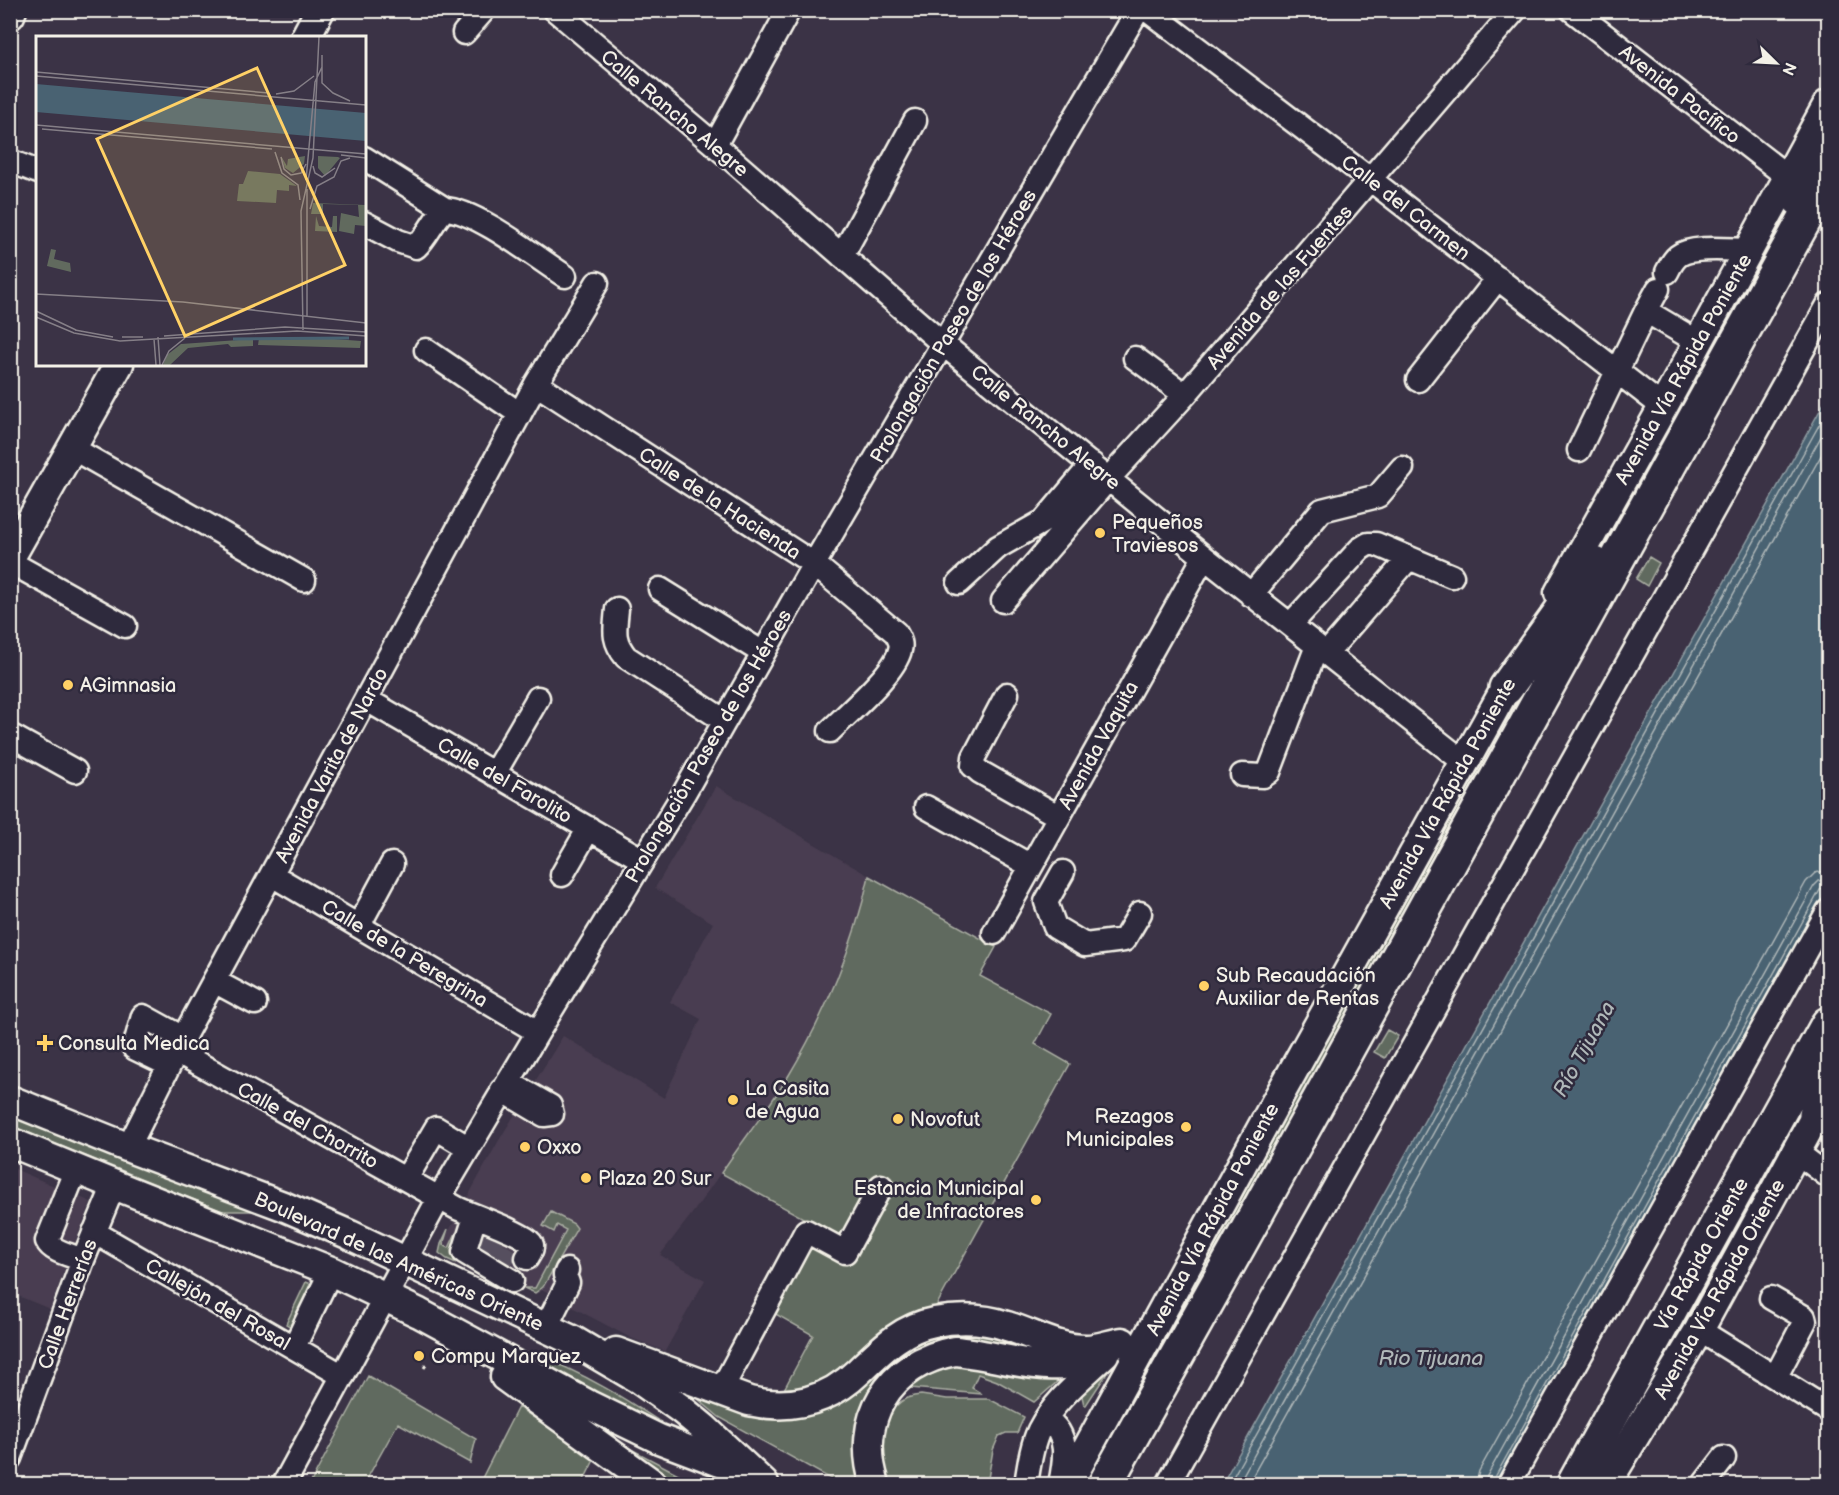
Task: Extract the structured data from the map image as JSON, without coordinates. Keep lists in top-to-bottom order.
{
  "streets": {
    "highway": ["Avenida Vía Rápida Poniente", "Vía Rápida Oriente"],
    "main road": ["Boulevard de las Américas Oriente", "Avenida Vía Rápida Oriente"],
    "street": [
      "Avenida Pacífico",
      "Calle Rancho Alegre",
      "Calle del Carmen",
      "Avenida de las Fuentes",
      "Prolongación Paseo de los Héroes",
      "Calle de la Hacienda",
      "Avenida Vaquita",
      "Avenida Varita de Nardo",
      "Calle del Farolito",
      "Calle de la Peregrina",
      "Calle del Chorrito",
      "Calle Herrerías",
      "Callejón del Rosal"
    ]
  },
  "crossings": [
    ["Avenida Pacífico", "Avenida Vía Rápida Poniente"],
    ["Calle Rancho Alegre", "Avenida de las Fuentes"],
    ["Calle Rancho Alegre", "Prolongación Paseo de los Héroes"],
    ["Calle Rancho Alegre", "Avenida Vía Rápida Poniente"],
    ["Calle Rancho Alegre", "Avenida Vaquita"],
    ["Calle del Carmen", "Avenida de las Fuentes"],
    ["Calle del Carmen", "Avenida Vía Rápida Poniente"],
    ["Prolongación Paseo de los Héroes", "Calle de la Hacienda"],
    ["Prolongación Paseo de los Héroes", "Calle del Farolito"],
    ["Prolongación Paseo de los Héroes", "Calle de la Peregrina"],
    ["Prolongación Paseo de los Héroes", "Calle del Chorrito"],
    ["Prolongación Paseo de los Héroes", "Boulevard de las Américas Oriente"],
    ["Prolongación Paseo de los Héroes", "Callejón del Rosal"],
    ["Calle de la Hacienda", "Avenida Varita de Nardo"],
    ["Avenida Varita de Nardo", "Calle del Farolito"],
    ["Avenida Varita de Nardo", "Calle de la Peregrina"],
    ["Avenida Varita de Nardo", "Calle del Chorrito"],
    ["Avenida Varita de Nardo", "Boulevard de las Américas Oriente"],
    ["Calle del Chorrito", "Boulevard de las Américas Oriente"],
    ["Boulevard de las Américas Oriente", "Calle Herrerías"],
    ["Calle Herrerías", "Callejón del Rosal"]
  ],
  "water": ["Río Tijuana", "Rio Tijuana"],
  "places": {
    "other": [
      "Pequeños Traviesos",
      "AGimnasia",
      "Sub Recaudación Auxiliar de Rentas",
      "La Casita de Agua",
      "Novofut",
      "Rezagos Municipales",
      "Oxxo",
      "Plaza 20 Sur",
      "Estancia Municipal de Infractores",
      "Compu Marquez"
    ],
    "health": ["Consulta Medica"]
  },
  "north": "bottom right"
}
